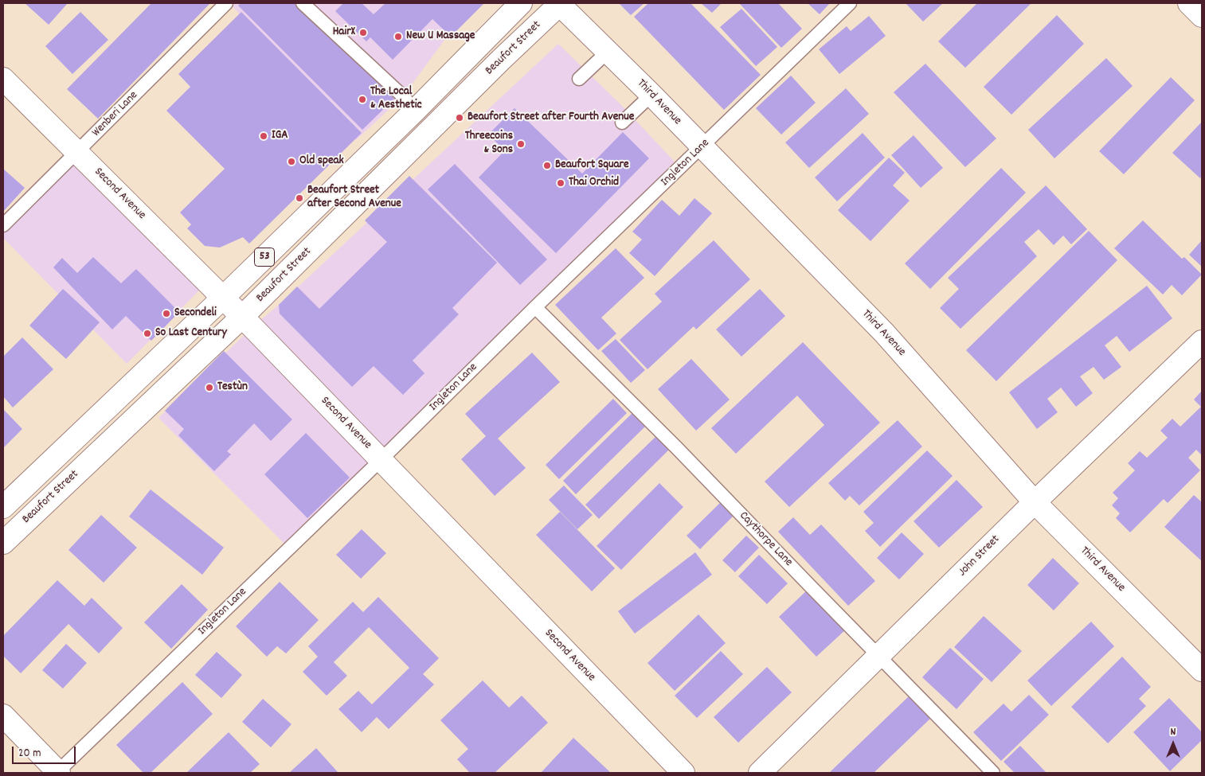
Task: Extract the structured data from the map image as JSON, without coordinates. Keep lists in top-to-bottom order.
{
  "streets": {
    "street": [
      "Beaufort Street",
      "Third Avenue",
      "Second Avenue",
      "53",
      "John Street"
    ],
    "lane": ["Wenberi Lane", "Ingleton Lane", "Caythorpe Lane"]
  },
  "crossings": [
    ["Beaufort Street", "Third Avenue"],
    ["Beaufort Street", "Second Avenue"],
    ["Third Avenue", "Ingleton Lane"],
    ["Third Avenue", "John Street"],
    ["Wenberi Lane", "Second Avenue"],
    ["Ingleton Lane", "Second Avenue"],
    ["Ingleton Lane", "Caythorpe Lane"],
    ["Second Avenue", "53"],
    ["Caythorpe Lane", "John Street"]
  ],
  "places": [
    "HairX",
    "New U Massage",
    "The Local & Aesthetic",
    "Beaufort Street after Fourth Avenue",
    "IGA",
    "Threecoins & Sons",
    "Old speak",
    "Beaufort Square",
    "Thai Orchid",
    "Beaufort Street after Second Avenue",
    "Secondeli",
    "So Last Century",
    "Testùn"
  ],
  "scale_bar": "20 m",
  "north": "top"
}
